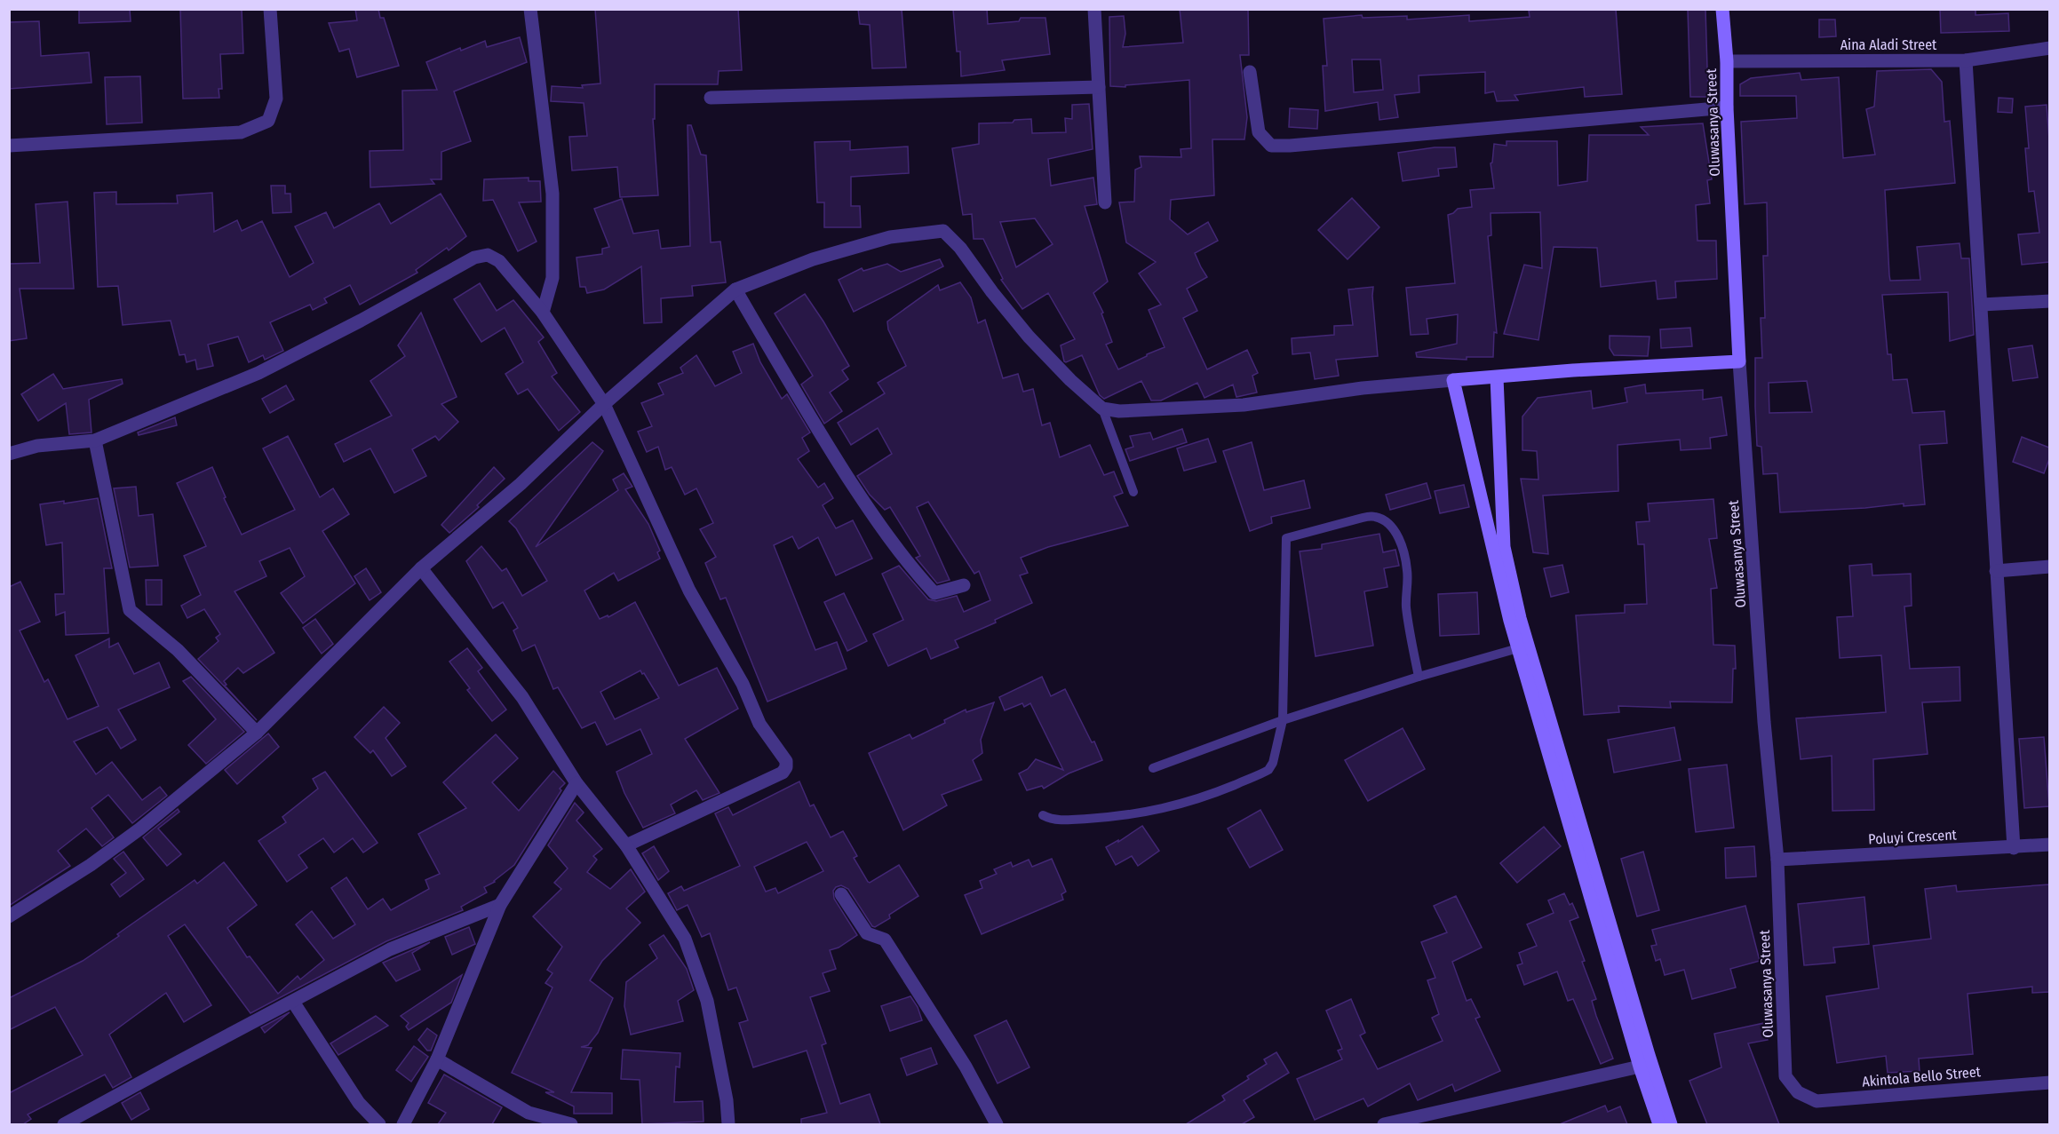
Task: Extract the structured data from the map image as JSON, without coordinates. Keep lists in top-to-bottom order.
{
  "streets": {
    "street": [
      "Aina Aladi Street",
      "Oluwasanya Street",
      "Poluyi Crescent",
      "Akintola Bello Street"
    ]
  },
  "crossings": [
    ["Aina Aladi Street", "Oluwasanya Street"],
    ["Oluwasanya Street", "Poluyi Crescent"],
    ["Oluwasanya Street", "Akintola Bello Street"]
  ]
}
